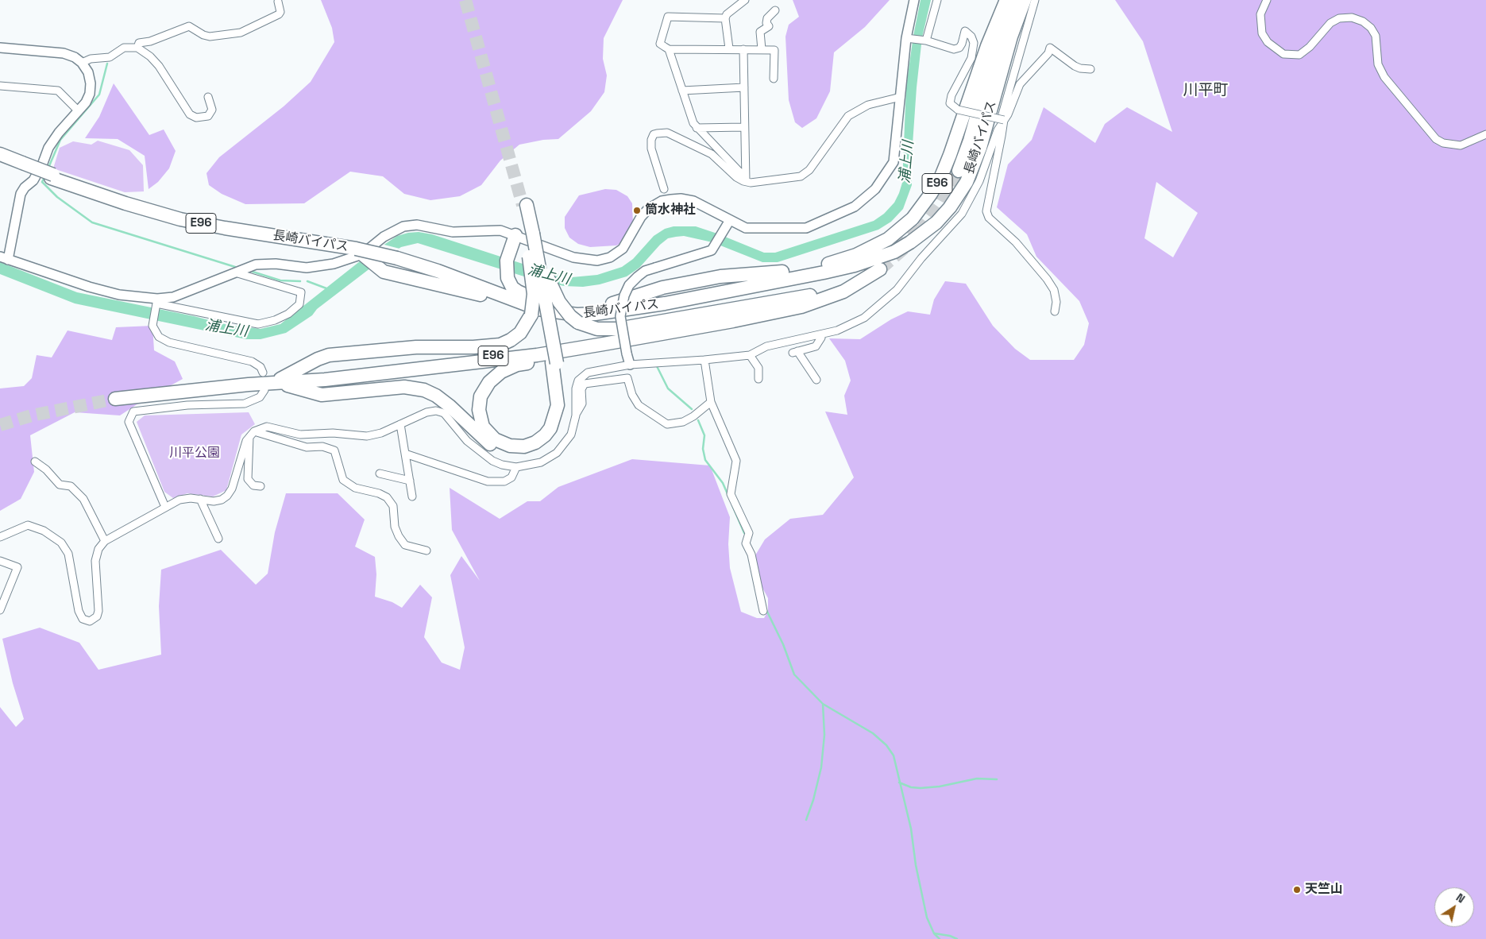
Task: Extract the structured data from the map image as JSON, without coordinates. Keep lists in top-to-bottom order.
{
  "streets": {
    "highway": ["長崎バイパス", "E96"]
  },
  "districts": ["川平町"],
  "water": ["浦上川"],
  "parks": ["川平公園"],
  "places": ["筒水神社", "天竺山"],
  "north": "top right"
}
